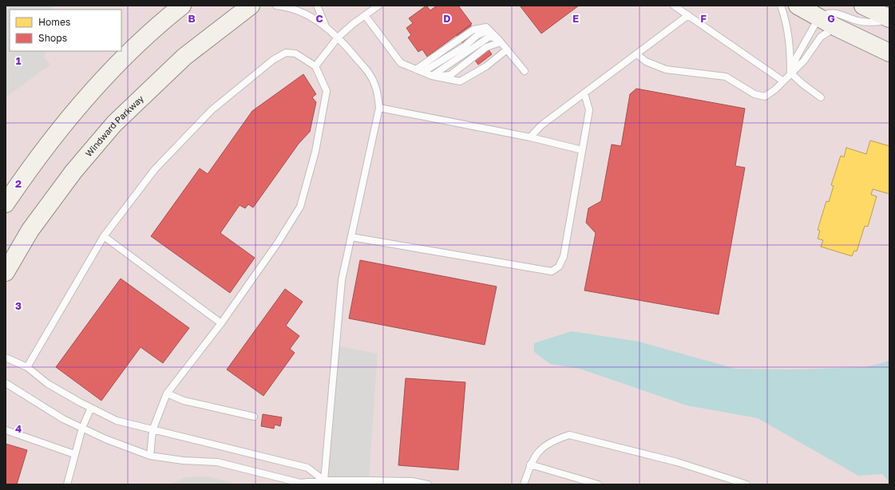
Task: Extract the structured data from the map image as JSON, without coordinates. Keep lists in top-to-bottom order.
{
  "streets": {
    "main road": ["Windward Parkway"]
  },
  "legend": ["Homes", "Shops"],
  "grid": {
    "columns": [
      "B",
      "C",
      "D",
      "E",
      "F",
      "G"
    ],
    "rows": [
      "1",
      "2",
      "3",
      "4"
    ]
  }
}
